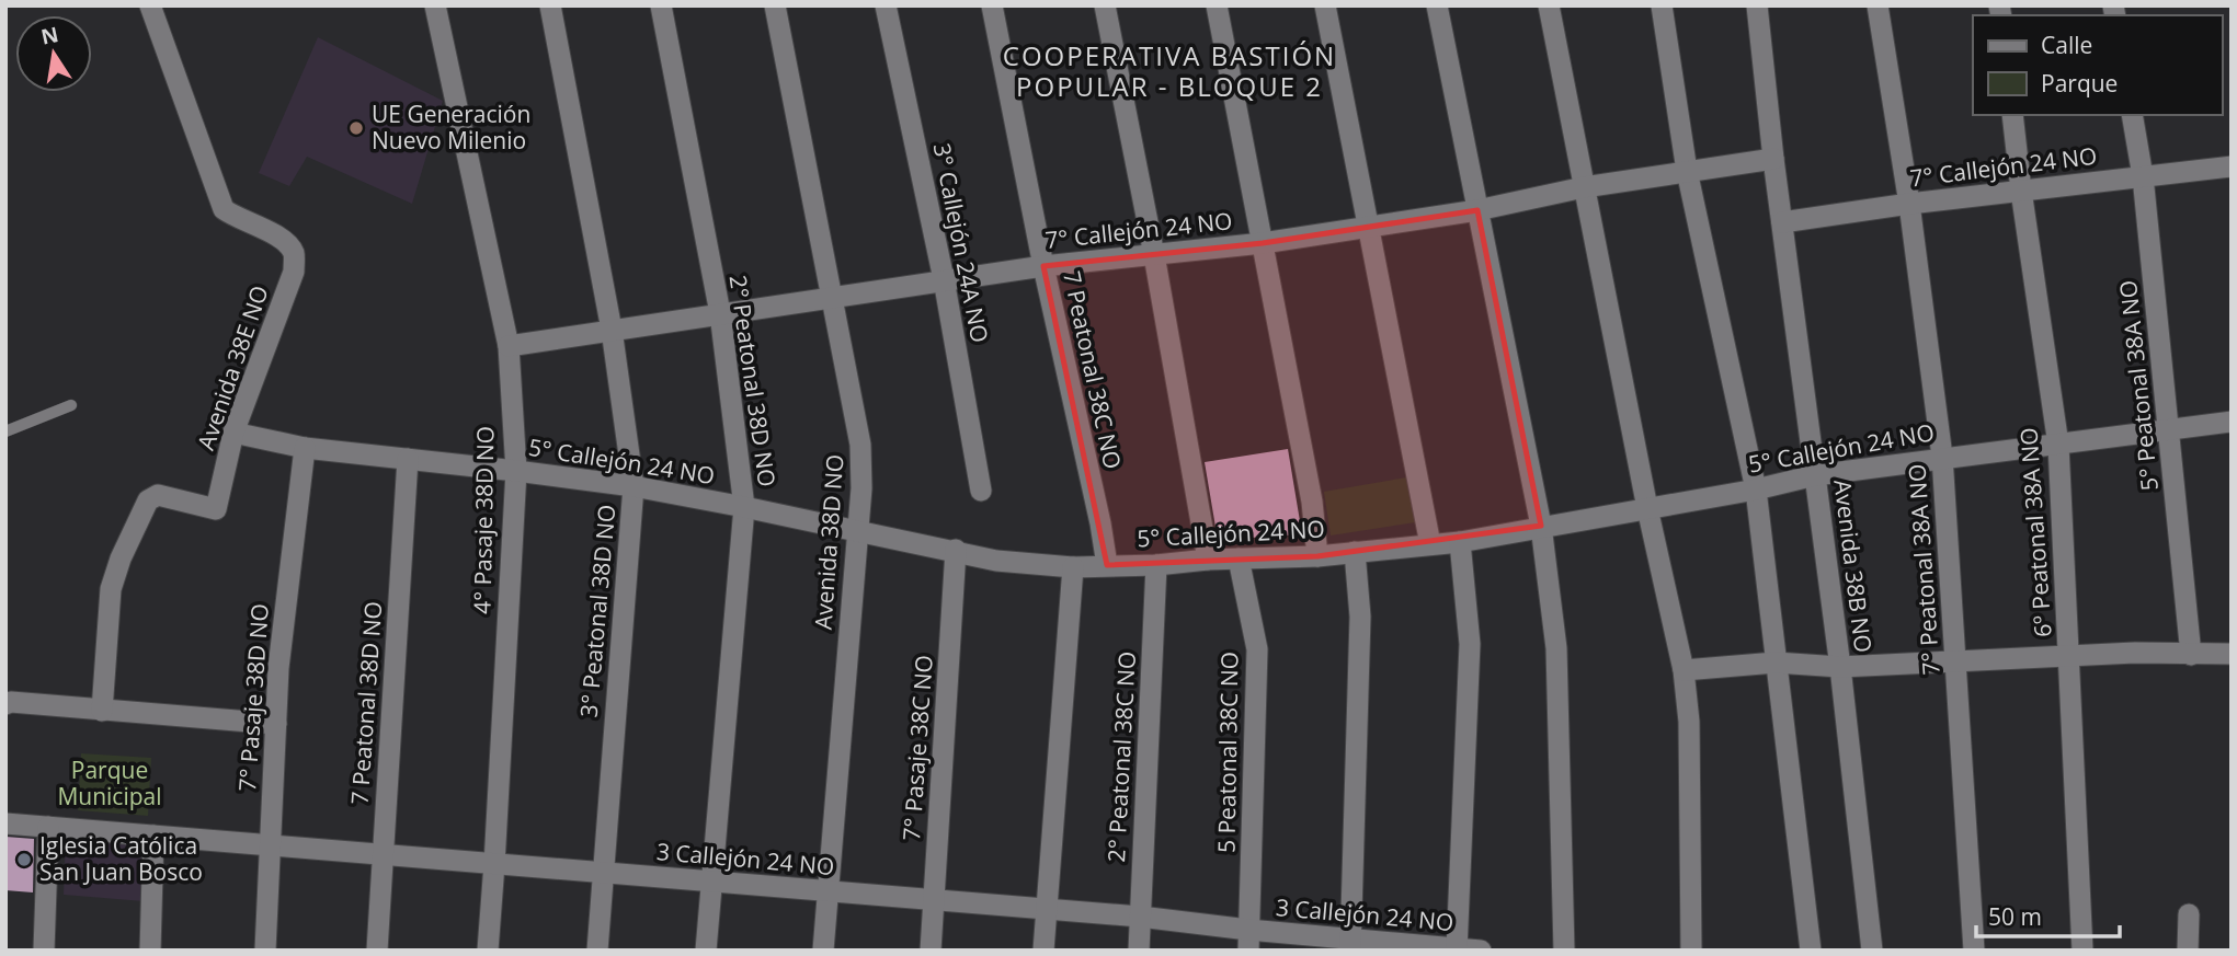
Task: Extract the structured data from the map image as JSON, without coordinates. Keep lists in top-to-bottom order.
{
  "streets": {
    "street": [
      "7° Callejón 24 NO",
      "3° Callejón 24A NO",
      "Avenida 38E NO",
      "7 Peatonal 38C NO",
      "2° Peatonal 38D NO",
      "5° Peatonal 38A NO",
      "5° Callejón 24 NO",
      "4° Pasaje 38D NO",
      "6º Peatonal 38A NO",
      "Avenida 38D NO",
      "Avenida 38B NO",
      "7° Peatonal 38A NO",
      "3° Peatonal 38D NO",
      "7° Pasaje 38D NO",
      "7 Peatonal 38D NO",
      "7° Pasaje 38C NO",
      "5 Peatonal 38C NO",
      "2° Peatonal 38C NO",
      "3 Callejón 24 NO"
    ]
  },
  "crossings": [
    ["7° Callejón 24 NO", "3° Callejón 24A NO"],
    ["7° Callejón 24 NO", "7 Peatonal 38C NO"],
    ["7° Callejón 24 NO", "2° Peatonal 38D NO"],
    ["7° Callejón 24 NO", "5° Peatonal 38A NO"],
    ["7° Callejón 24 NO", "4° Pasaje 38D NO"],
    ["7° Callejón 24 NO", "6º Peatonal 38A NO"],
    ["7° Callejón 24 NO", "Avenida 38D NO"],
    ["7° Callejón 24 NO", "Avenida 38B NO"],
    ["7° Callejón 24 NO", "7° Peatonal 38A NO"],
    ["7° Callejón 24 NO", "3° Peatonal 38D NO"],
    ["Avenida 38E NO", "5° Callejón 24 NO"],
    ["7 Peatonal 38C NO", "5° Callejón 24 NO"],
    ["2° Peatonal 38D NO", "5° Callejón 24 NO"],
    ["2° Peatonal 38D NO", "3 Callejón 24 NO"],
    ["5° Peatonal 38A NO", "5° Callejón 24 NO"],
    ["5° Callejón 24 NO", "4° Pasaje 38D NO"],
    ["5° Callejón 24 NO", "6º Peatonal 38A NO"],
    ["5° Callejón 24 NO", "Avenida 38D NO"],
    ["5° Callejón 24 NO", "Avenida 38B NO"],
    ["5° Callejón 24 NO", "7° Peatonal 38A NO"],
    ["5° Callejón 24 NO", "3° Peatonal 38D NO"],
    ["5° Callejón 24 NO", "7° Pasaje 38D NO"],
    ["5° Callejón 24 NO", "7 Peatonal 38D NO"],
    ["5° Callejón 24 NO", "7° Pasaje 38C NO"],
    ["5° Callejón 24 NO", "5 Peatonal 38C NO"],
    ["5° Callejón 24 NO", "2° Peatonal 38C NO"],
    ["4° Pasaje 38D NO", "3 Callejón 24 NO"],
    ["Avenida 38D NO", "3 Callejón 24 NO"],
    ["3° Peatonal 38D NO", "3 Callejón 24 NO"],
    ["7° Pasaje 38D NO", "3 Callejón 24 NO"],
    ["7 Peatonal 38D NO", "3 Callejón 24 NO"],
    ["7° Pasaje 38C NO", "3 Callejón 24 NO"],
    ["5 Peatonal 38C NO", "3 Callejón 24 NO"],
    ["2° Peatonal 38C NO", "3 Callejón 24 NO"]
  ],
  "districts": ["COOPERATIVA BASTIÓN POPULAR - BLOQUE 2"],
  "parks": ["Parque Municipal"],
  "places": ["UE Generación Nuevo Milenio", "Iglesia Católica San Juan Bosco"],
  "legend": ["Calle", "Parque"],
  "scale_bar": "50 m",
  "north": "top"
}
